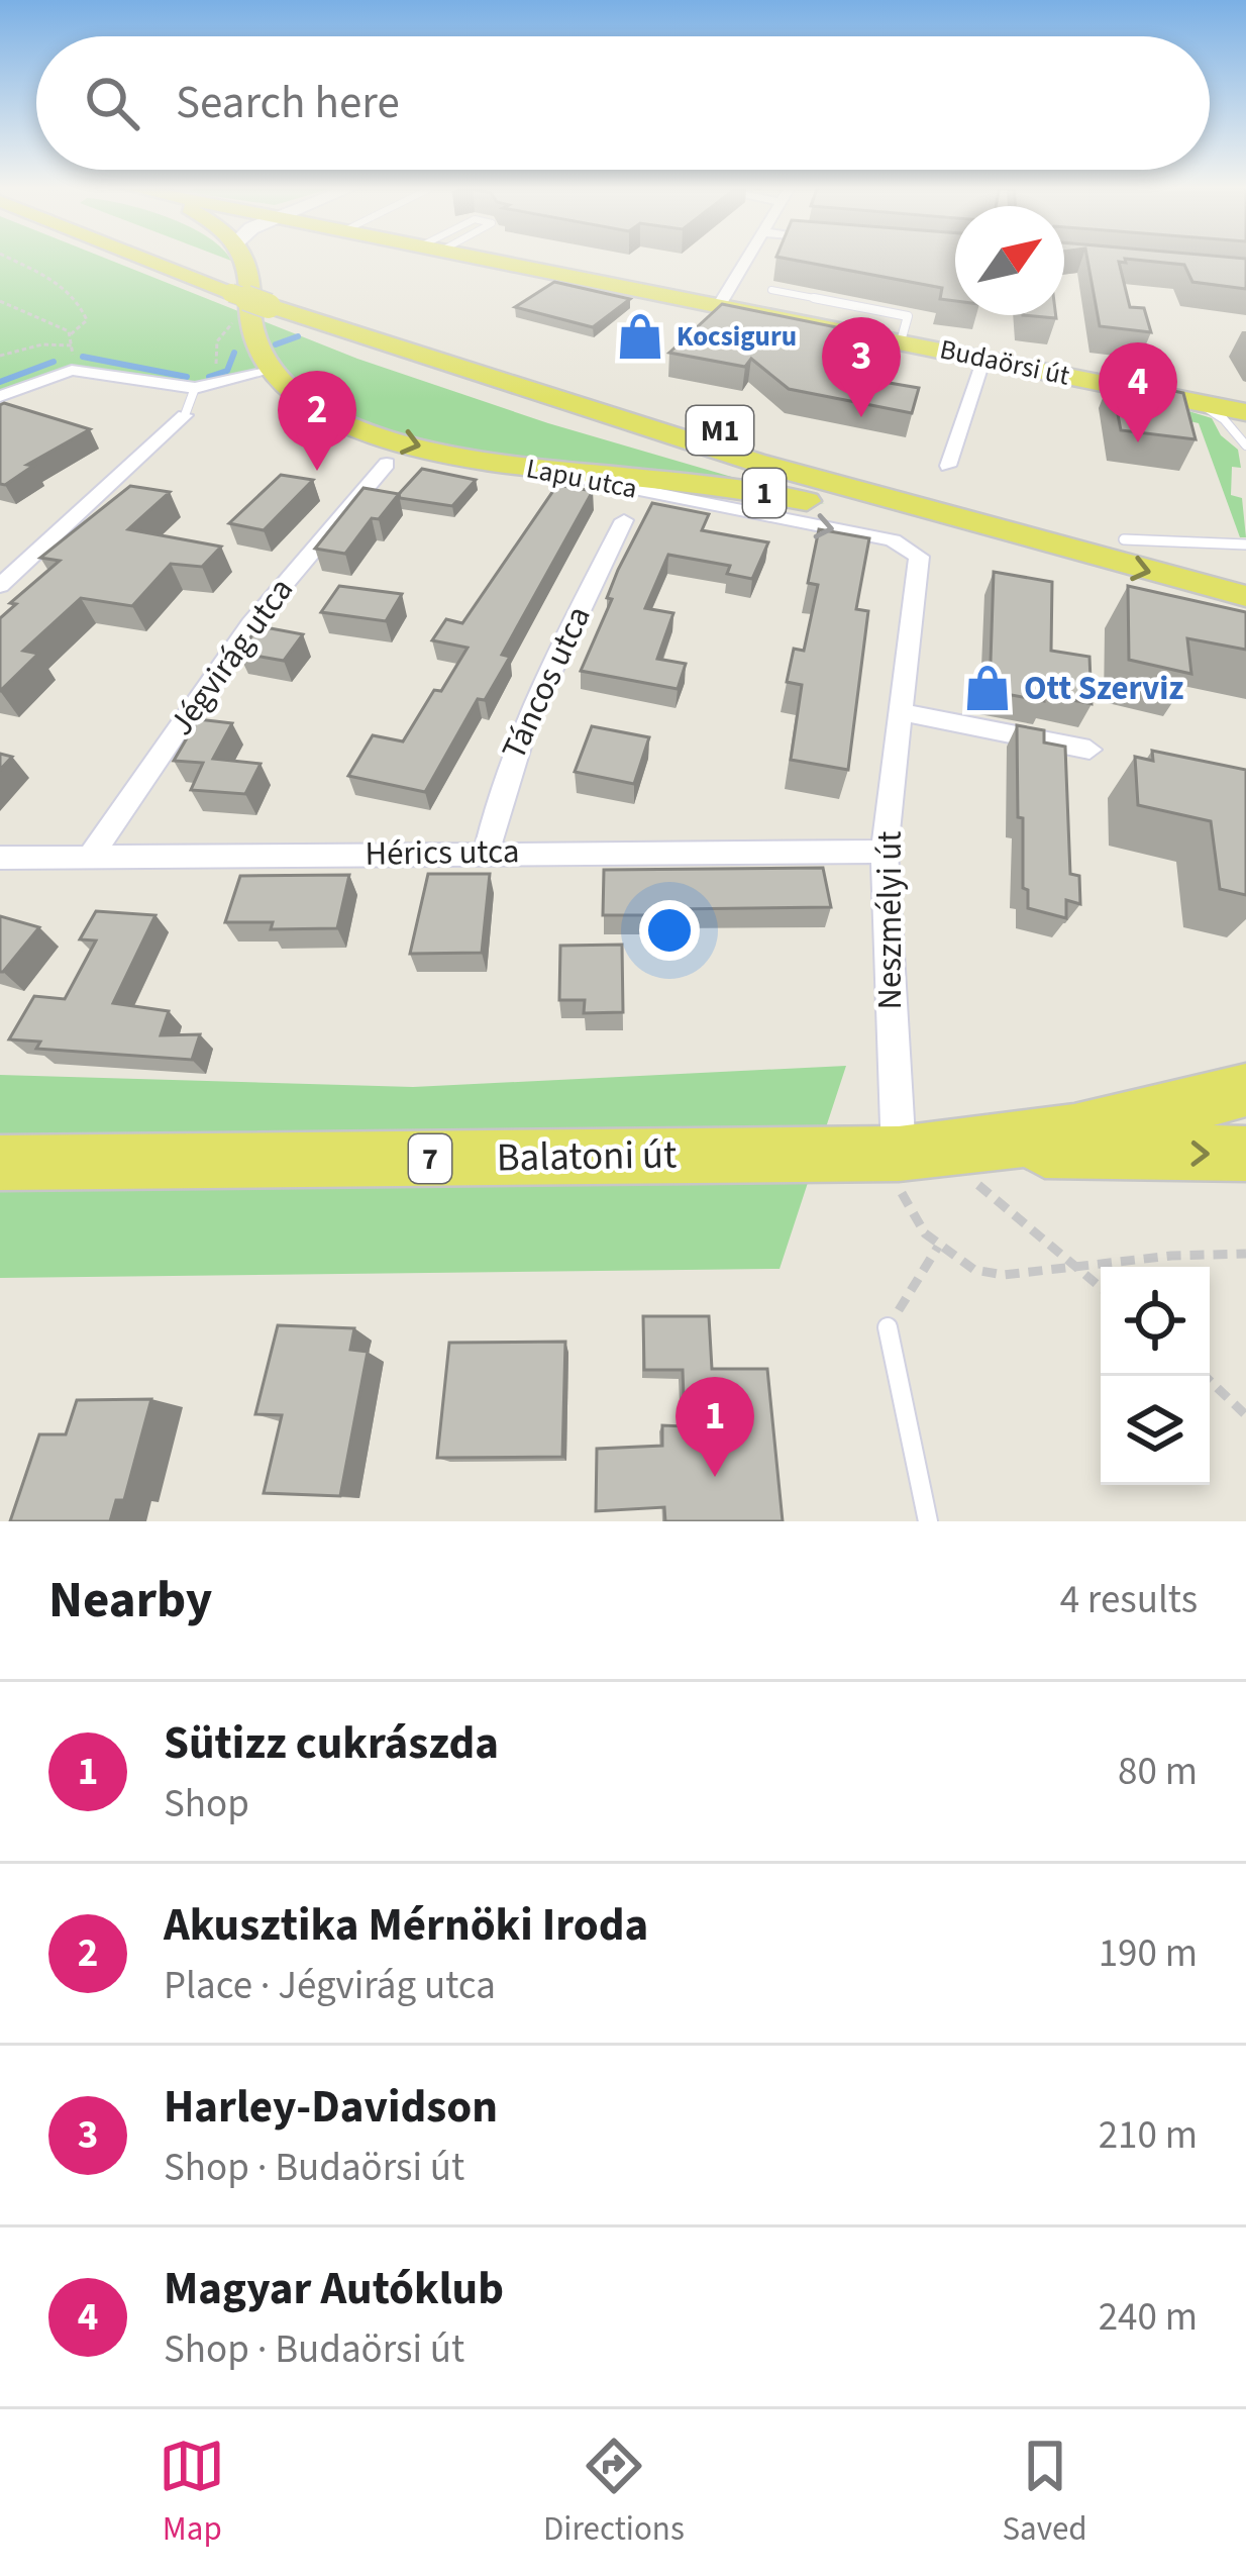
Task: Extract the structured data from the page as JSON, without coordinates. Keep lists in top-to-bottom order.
{
  "streets": {
    "main road": [
      "Budaörsi út",
      "M1",
      "Lapu utca",
      "1",
      "Balatoni út",
      "7"
    ],
    "street": [
      "Jégvirág utca",
      "Táncos utca",
      "Hérics utca",
      "Neszmélyi út"
    ]
  },
  "crossings": [
    ["M1", "1"],
    ["Lapu utca", "1"],
    ["Lapu utca", "Neszmélyi út"],
    ["Jégvirág utca", "Hérics utca"],
    ["Táncos utca", "Hérics utca"],
    ["Hérics utca", "Neszmélyi út"],
    ["Neszmélyi út", "Balatoni út"],
    ["Balatoni út", "7"]
  ],
  "places": {
    "shop": ["Kocsiguru", "Ott Szerviz"]
  },
  "north": "top right",
  "page": {
    "search": "Search here",
    "pins": [
      "3",
      "4",
      "2",
      "1"
    ],
    "heading": ["Nearby", "4 results"],
    "list": [
      {
        "mark": "1",
        "name": "Sütizz cukrászda",
        "note": "Shop",
        "value": "80 m"
      },
      {
        "mark": "2",
        "name": "Akusztika Mérnöki Iroda",
        "note": "Place · Jégvirág utca",
        "value": "190 m"
      },
      {
        "mark": "3",
        "name": "Harley-Davidson",
        "note": "Shop · Budaörsi út",
        "value": "210 m"
      },
      {
        "mark": "4",
        "name": "Magyar Autóklub",
        "note": "Shop · Budaörsi út",
        "value": "240 m"
      }
    ],
    "nav": ["Map", "Directions", "Saved"]
  }
}
